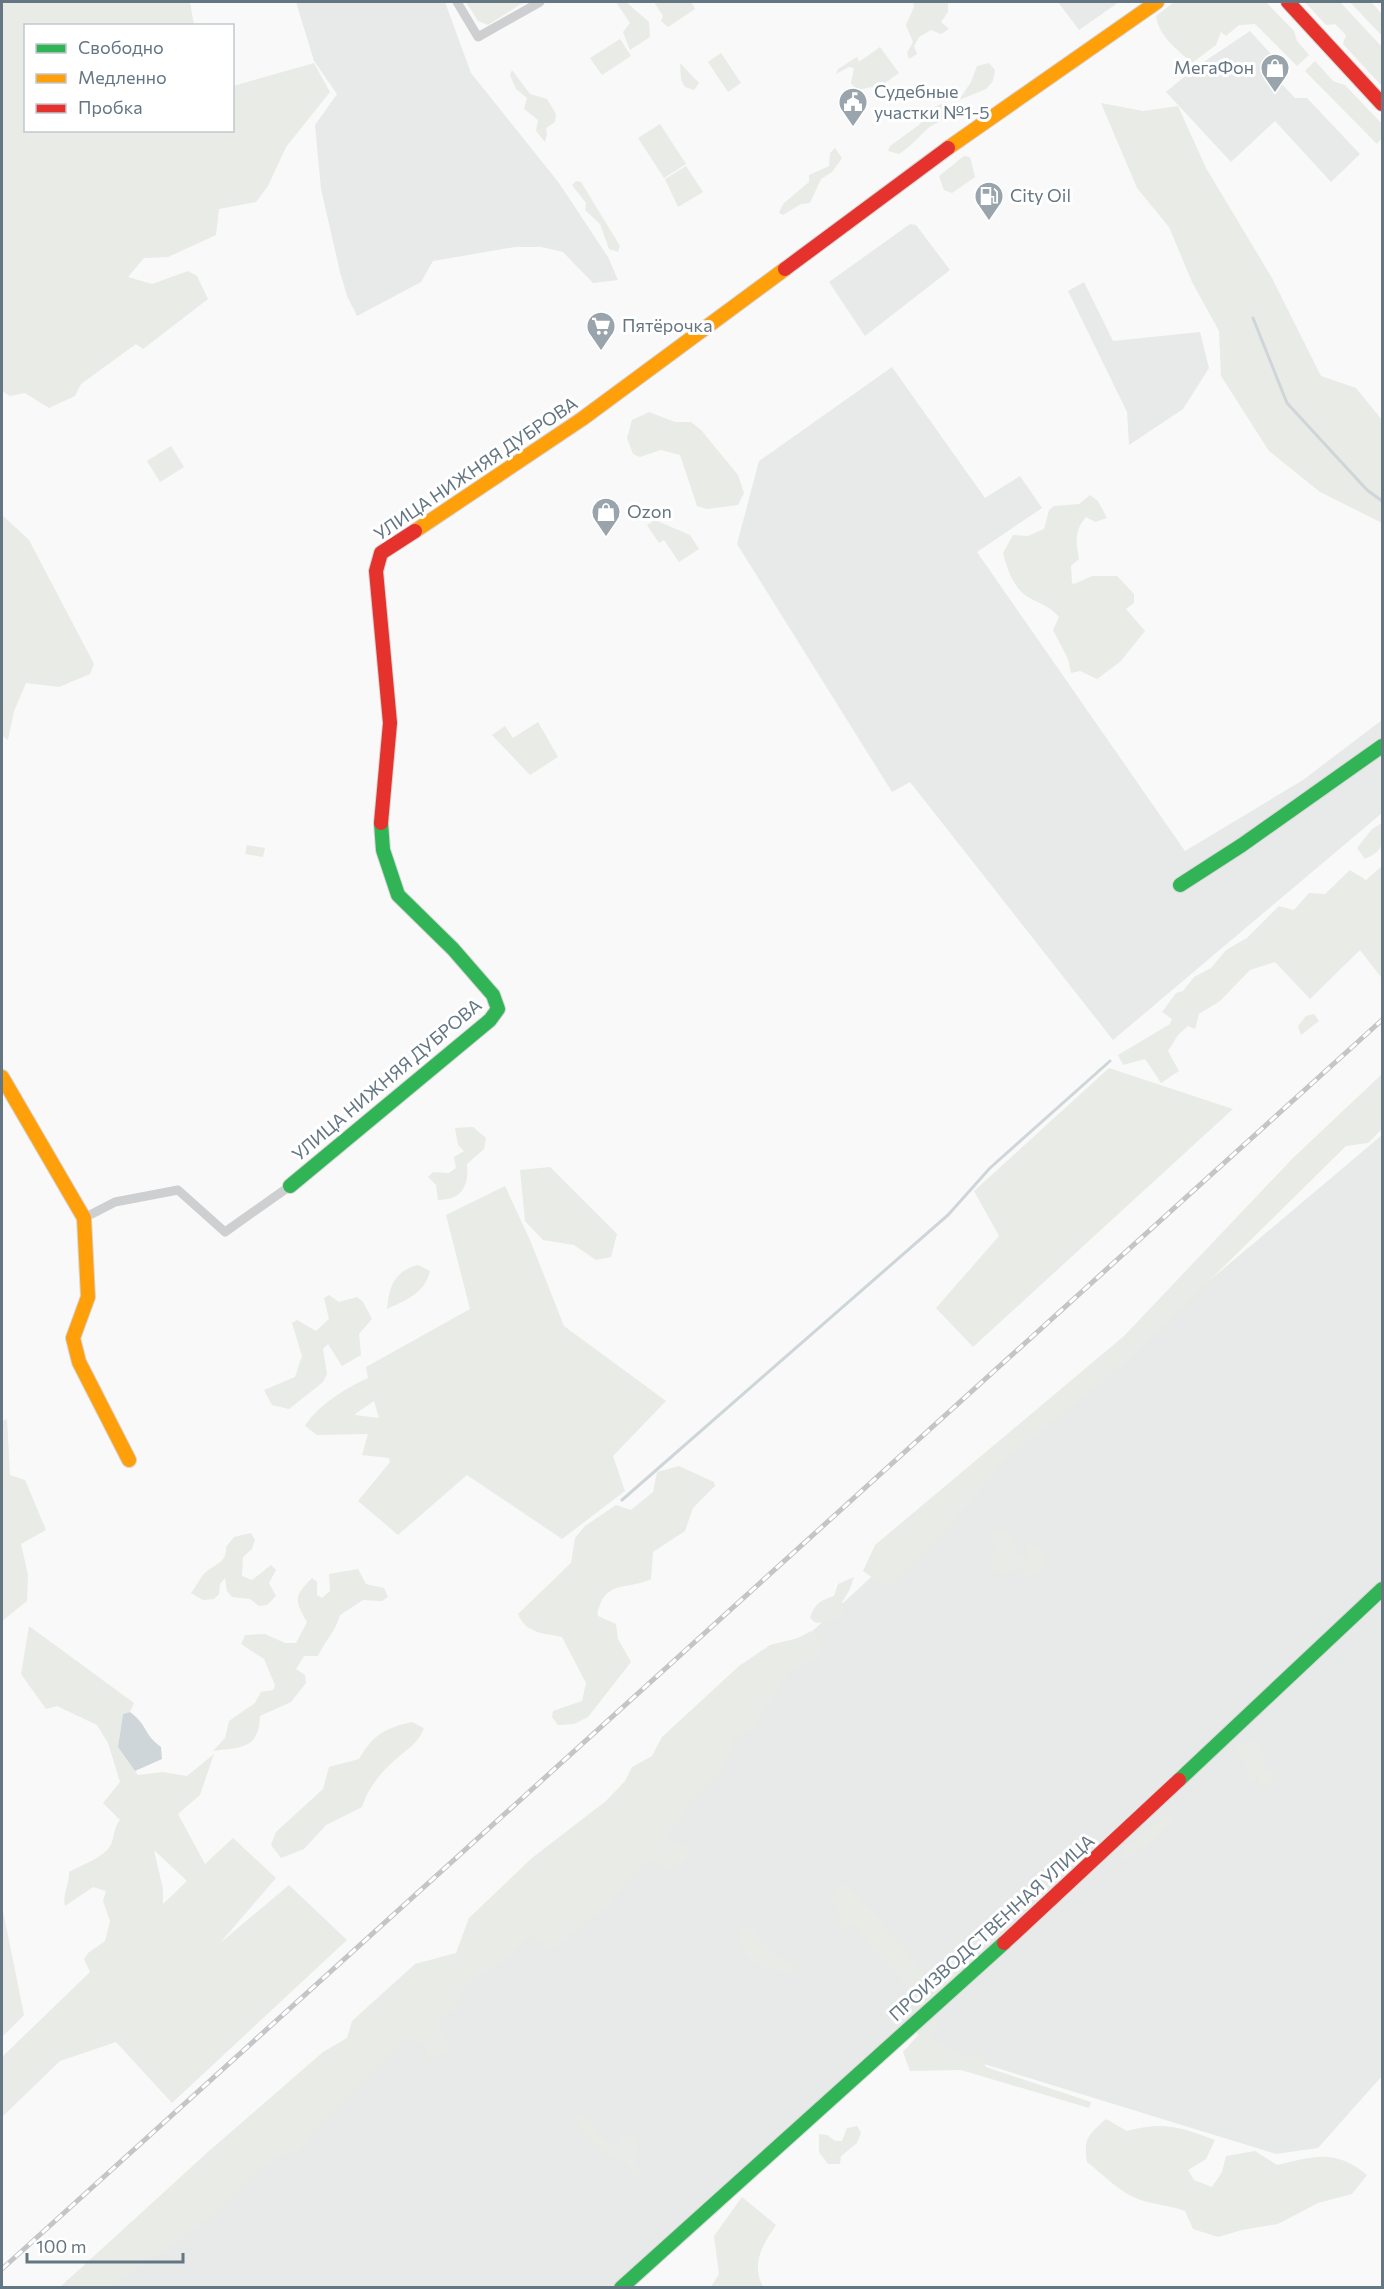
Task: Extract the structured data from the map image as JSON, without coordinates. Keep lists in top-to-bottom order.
{
  "streets": {
    "street": ["УЛИЦА НИЖНЯЯ ДУБРОВА", "ПРОИЗВОДСТВЕННАЯ УЛИЦА"]
  },
  "places": {
    "shop": ["МегаФон", "Ozon"],
    "public building": ["Судебные участки №1-5"],
    "fuel station": ["City Oil"],
    "supermarket": ["Пятёрочка"]
  },
  "legend": ["Свободно", "Медленно", "Пробка"],
  "scale_bar": "100 m"
}
